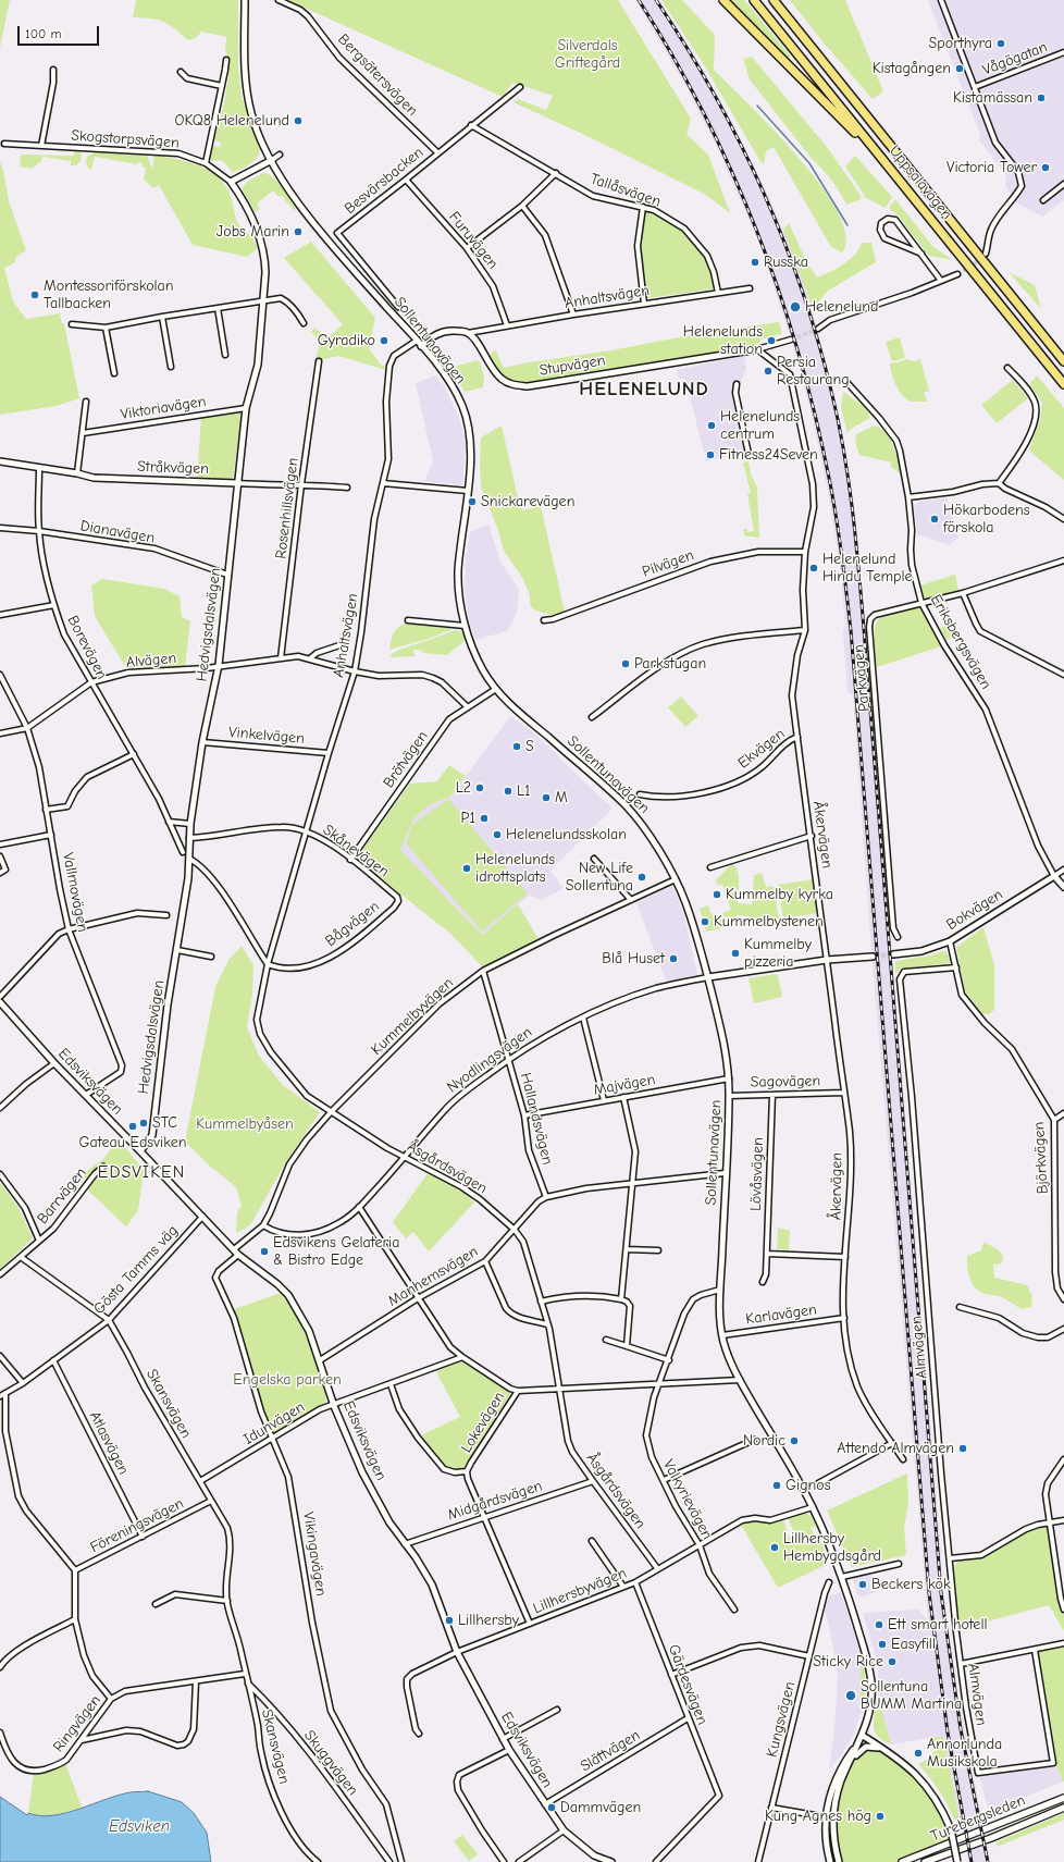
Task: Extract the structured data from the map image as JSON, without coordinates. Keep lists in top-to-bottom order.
{
  "streets": {
    "highway": ["Uppsalavägen"],
    "main road": ["Turebergsleden"],
    "street": [
      "Vågögatan",
      "Bergsätersvägen",
      "Skogstorpsvägen",
      "Besvärsbacken",
      "Tallåsvägen",
      "Furuvägen",
      "Anhaltsvägen",
      "Sollentunavägen",
      "Stupvägen",
      "Viktoriavägen",
      "Stråkvägen",
      "Rosenhillsvägen",
      "Dianavägen",
      "Pilvägen",
      "Hedvigsdalsvägen",
      "Eriksbergsvägen",
      "Borevägen",
      "Alvägen",
      "Parkvägen",
      "Vinkelvägen",
      "Ekvägen",
      "Brötvägen",
      "Åkervägen",
      "Skånevägen",
      "Vallmovägen",
      "Bokvägen",
      "Bågvägen",
      "Kummelbyvägen",
      "Nyodlingsvägen",
      "Edsviksvägen",
      "Sagovägen",
      "Majvägen",
      "Hallandsvägen",
      "Björkvägen",
      "Åsgårdsvägen",
      "Lövåsvägen",
      "Barrvägen",
      "Gösta Tamms väg",
      "Manhemsvägen",
      "Karlavägen",
      "Almvägen",
      "Skansvägen",
      "Lokevägen",
      "Idunvägen",
      "Atlasvägen",
      "Valkyrievägen",
      "Midgårdsvägen",
      "Föreningsvägen",
      "Vikingavägen",
      "Lillhersbyvägen",
      "Gärdesvägen",
      "Kungsvägen",
      "Ringvägen",
      "Slättvägen",
      "Skuggvägen"
    ]
  },
  "crossings": [
    ["Bergsätersvägen", "Besvärsbacken"],
    ["Skogstorpsvägen", "Hedvigsdalsvägen"],
    ["Besvärsbacken", "Tallåsvägen"],
    ["Besvärsbacken", "Furuvägen"],
    ["Tallåsvägen", "Anhaltsvägen"],
    ["Furuvägen", "Anhaltsvägen"],
    ["Anhaltsvägen", "Sollentunavägen"],
    ["Anhaltsvägen", "Stupvägen"],
    ["Anhaltsvägen", "Vinkelvägen"],
    ["Anhaltsvägen", "Skånevägen"],
    ["Anhaltsvägen", "Bågvägen"],
    ["Anhaltsvägen", "Åsgårdsvägen"],
    ["Sollentunavägen", "Brötvägen"],
    ["Sollentunavägen", "Kummelbyvägen"],
    ["Sollentunavägen", "Nyodlingsvägen"],
    ["Sollentunavägen", "Sagovägen"],
    ["Sollentunavägen", "Majvägen"],
    ["Sollentunavägen", "Manhemsvägen"],
    ["Sollentunavägen", "Karlavägen"],
    ["Sollentunavägen", "Lokevägen"],
    ["Sollentunavägen", "Valkyrievägen"],
    ["Sollentunavägen", "Lillhersbyvägen"],
    ["Stupvägen", "Åkervägen"],
    ["Viktoriavägen", "Hedvigsdalsvägen"],
    ["Stråkvägen", "Rosenhillsvägen"],
    ["Stråkvägen", "Hedvigsdalsvägen"],
    ["Stråkvägen", "Borevägen"],
    ["Rosenhillsvägen", "Alvägen"],
    ["Dianavägen", "Hedvigsdalsvägen"],
    ["Dianavägen", "Borevägen"],
    ["Pilvägen", "Åkervägen"],
    ["Hedvigsdalsvägen", "Alvägen"],
    ["Hedvigsdalsvägen", "Vinkelvägen"],
    ["Hedvigsdalsvägen", "Skånevägen"],
    ["Hedvigsdalsvägen", "Edsviksvägen"],
    ["Eriksbergsvägen", "Parkvägen"],
    ["Eriksbergsvägen", "Bokvägen"],
    ["Borevägen", "Alvägen"],
    ["Alvägen", "Vallmovägen"],
    ["Ekvägen", "Åkervägen"],
    ["Brötvägen", "Skånevägen"],
    ["Åkervägen", "Nyodlingsvägen"],
    ["Åkervägen", "Sagovägen"],
    ["Åkervägen", "Karlavägen"],
    ["Skånevägen", "Bågvägen"],
    ["Vallmovägen", "Edsviksvägen"],
    ["Bokvägen", "Björkvägen"],
    ["Bågvägen", "Åsgårdsvägen"],
    ["Kummelbyvägen", "Nyodlingsvägen"],
    ["Kummelbyvägen", "Edsviksvägen"],
    ["Kummelbyvägen", "Hallandsvägen"],
    ["Kummelbyvägen", "Åsgårdsvägen"],
    ["Nyodlingsvägen", "Hallandsvägen"],
    ["Nyodlingsvägen", "Åsgårdsvägen"],
    ["Edsviksvägen", "Gösta Tamms väg"],
    ["Edsviksvägen", "Manhemsvägen"],
    ["Edsviksvägen", "Idunvägen"],
    ["Edsviksvägen", "Midgårdsvägen"],
    ["Edsviksvägen", "Vikingavägen"],
    ["Edsviksvägen", "Lillhersbyvägen"],
    ["Edsviksvägen", "Slättvägen"],
    ["Sagovägen", "Lövåsvägen"],
    ["Majvägen", "Hallandsvägen"],
    ["Hallandsvägen", "Manhemsvägen"],
    ["Björkvägen", "Almvägen"],
    ["Åsgårdsvägen", "Manhemsvägen"],
    ["Åsgårdsvägen", "Lokevägen"],
    ["Åsgårdsvägen", "Midgårdsvägen"],
    ["Åsgårdsvägen", "Lillhersbyvägen"],
    ["Barrvägen", "Skansvägen"],
    ["Gösta Tamms väg", "Skansvägen"],
    ["Gösta Tamms väg", "Atlasvägen"],
    ["Skansvägen", "Idunvägen"],
    ["Skansvägen", "Föreningsvägen"],
    ["Skansvägen", "Ringvägen"],
    ["Skansvägen", "Skuggvägen"],
    ["Lokevägen", "Valkyrievägen"],
    ["Lokevägen", "Midgårdsvägen"],
    ["Lokevägen", "Lillhersbyvägen"],
    ["Idunvägen", "Vikingavägen"],
    ["Atlasvägen", "Föreningsvägen"],
    ["Valkyrievägen", "Lillhersbyvägen"],
    ["Lillhersbyvägen", "Gärdesvägen"],
    ["Gärdesvägen", "Slättvägen"]
  ],
  "districts": ["HELENELUND", "EDSVIKEN"],
  "water": ["Edsviken"],
  "parks": ["Silverdals Griftegård", "Kummelbyåsen", "Engelska parken"],
  "places": [
    "Sporthyra",
    "Kistagången",
    "Kistamässan",
    "OKQ8 Helenelund",
    "Victoria Tower",
    "Jobs Marin",
    "Russka",
    "Montessoriförskolan Tallbacken",
    "Helenelund",
    "Gyradiko",
    "Helenelunds station",
    "Persia Restaurang",
    "Helenelunds centrum",
    "Fitness24Seven",
    "Snickarevägen",
    "Hökarbodens förskola",
    "Helenelund Hindu Temple",
    "Parkstugan",
    "S",
    "L2",
    "L1",
    "M",
    "P1",
    "Helenelundsskolan",
    "Helenelunds idrottsplats",
    "New Life Sollentuna",
    "Kummelby kyrka",
    "Kummelbystenen",
    "Kummelby pizzeria",
    "Blå Huset",
    "STC",
    "Gateau Edsviken",
    "Edsvikens Gelateria & Bistro Edge",
    "Nordic",
    "Attendo Almvägen",
    "Gignos",
    "Lillhersby Hembygdsgård",
    "Beckers kök",
    "Lillhersby",
    "Ett smart hotell",
    "Easyfill",
    "Sticky Rice",
    "Sollentuna BUMM Martina",
    "Annorlunda Musikskola",
    "Dammvägen",
    "Kung Agnes hög"
  ],
  "scale_bar": "100 m"
}
